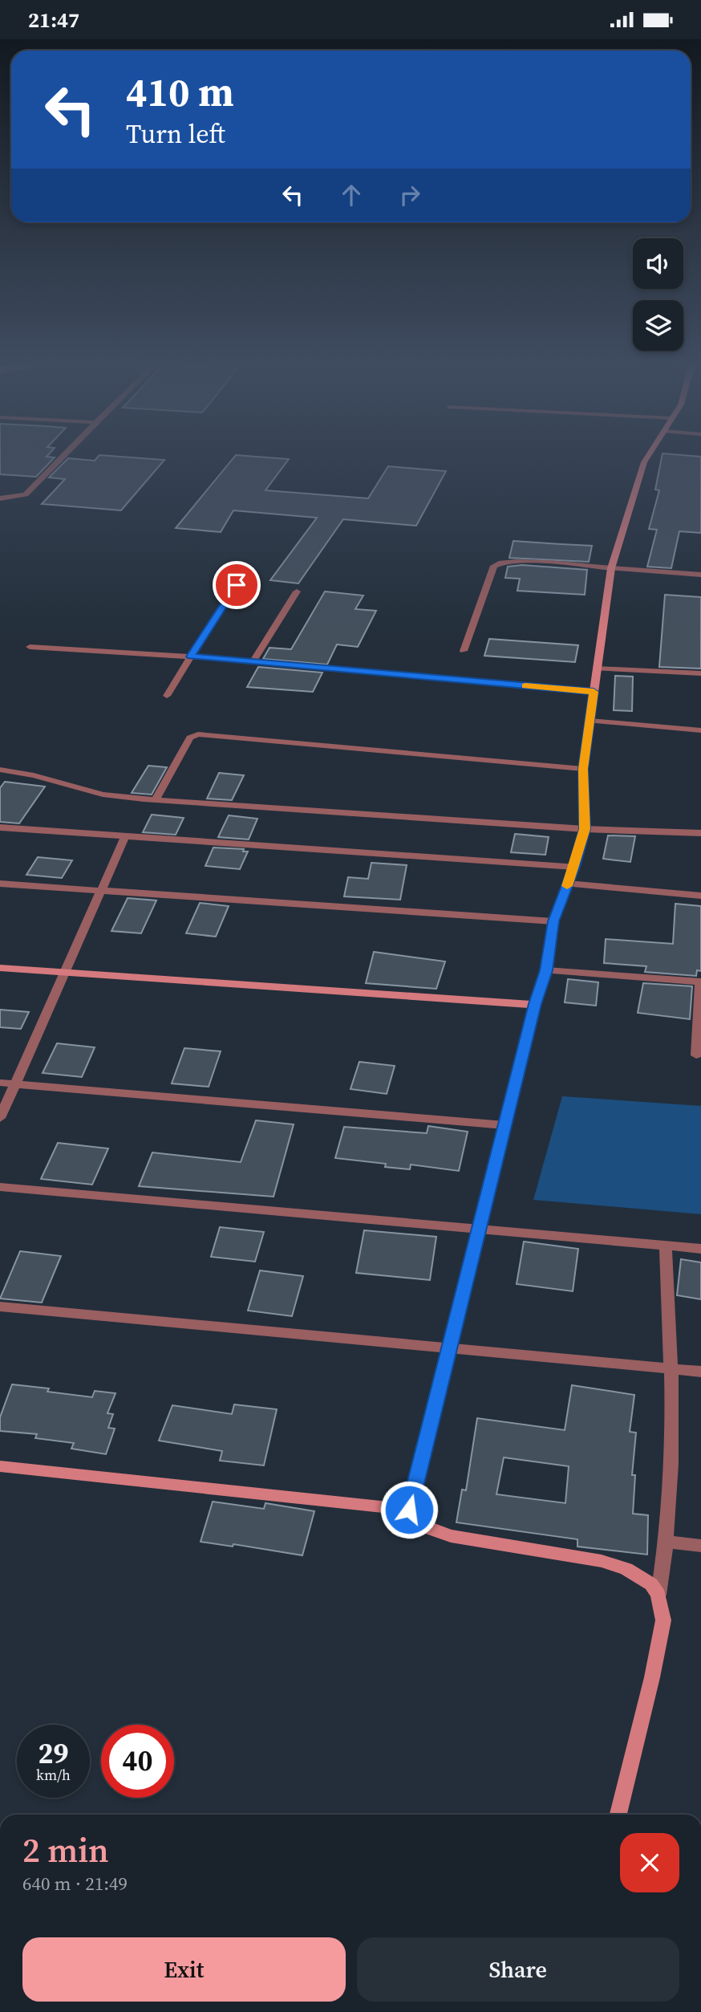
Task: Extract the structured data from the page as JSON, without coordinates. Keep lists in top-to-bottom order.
{
  "page": {
    "status": "21:47",
    "turn": ["410 m", "Turn left"],
    "speed": "29 km/h",
    "limit": "40",
    "heading": ["2 min", "640 m · 21:49"],
    "buttons": ["Exit", "Share"]
  }
}
